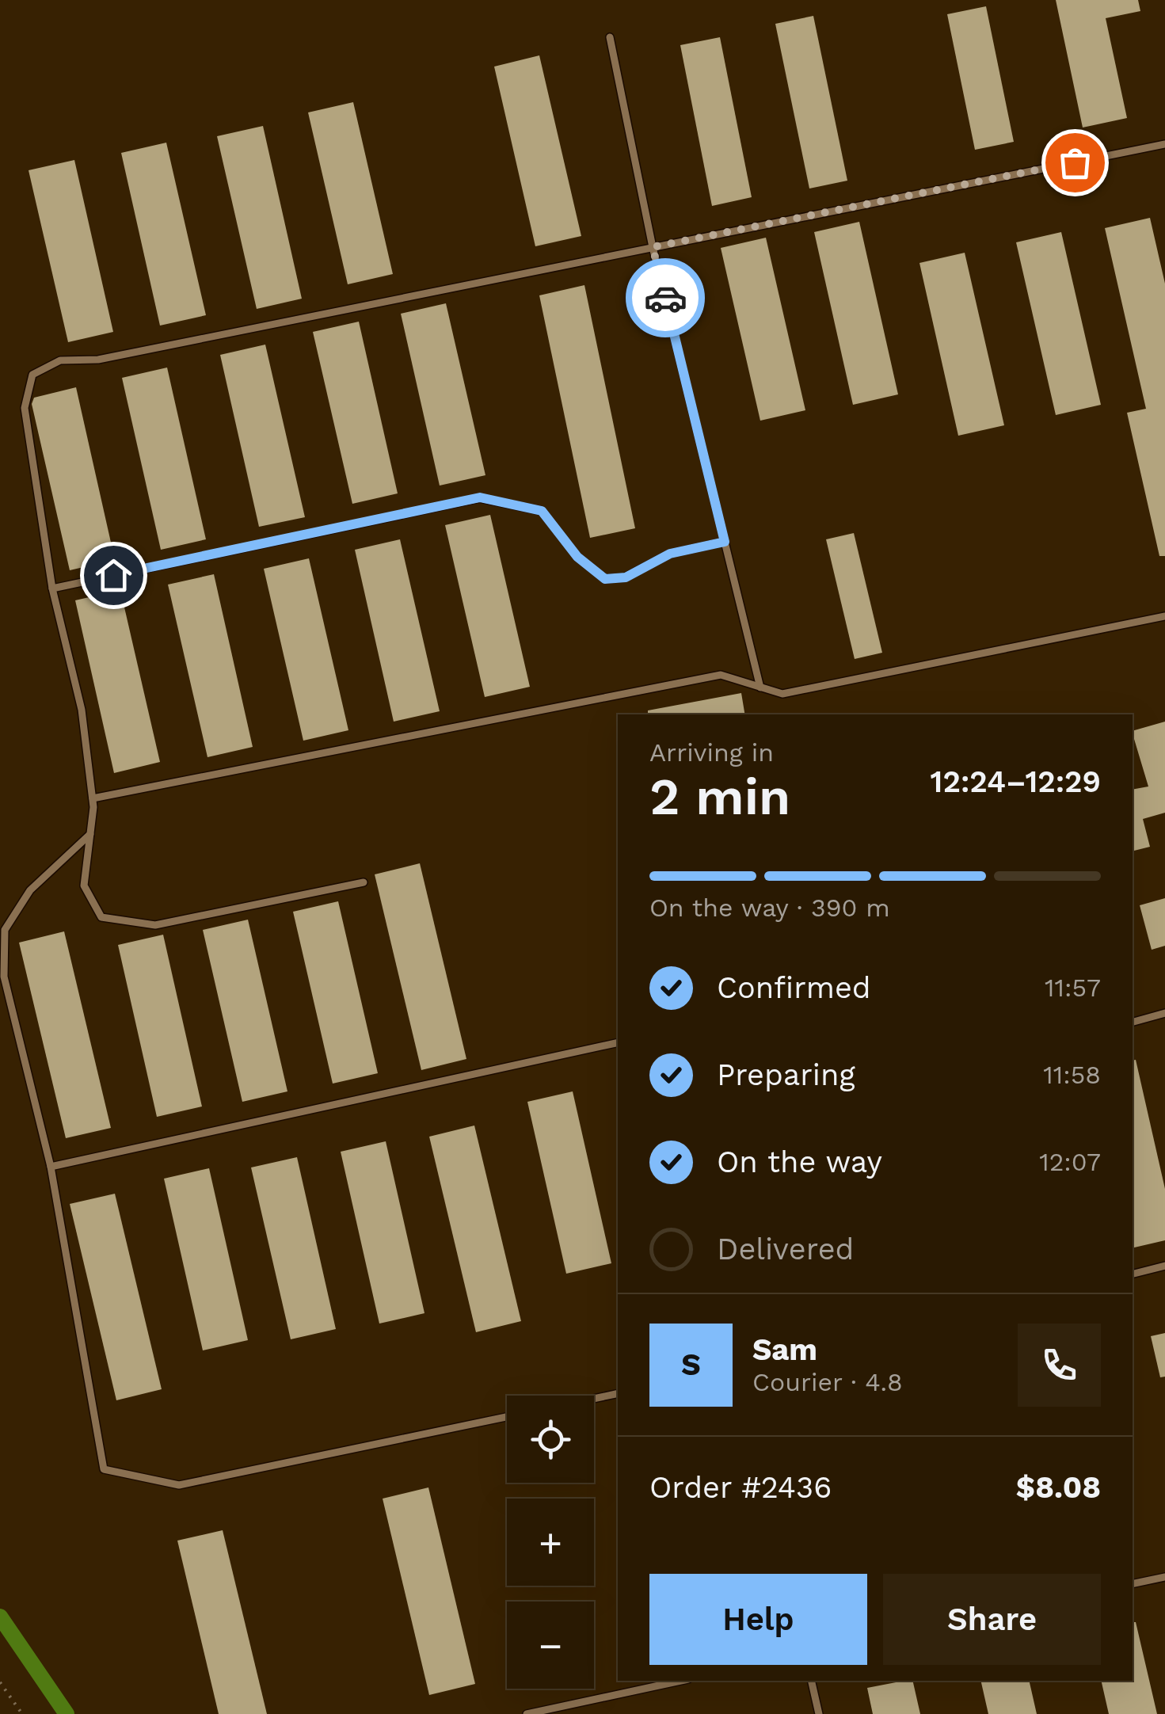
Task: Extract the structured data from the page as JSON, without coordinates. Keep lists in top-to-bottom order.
{
  "page": {
    "heading": ["2 min", "Arriving in", "12:24–12:29"],
    "panel": [
      "Sam",
      "Courier · 4.8",
      "Order #2436",
      "$8.08"
    ],
    "bar": "On the way · 390 m",
    "list": [
      ["Confirmed", "11:57"],
      ["Preparing", "11:58"],
      ["On the way", "12:07"],
      "Delivered"
    ],
    "round": "S",
    "map_buttons": ["+", "−"],
    "buttons": ["Help", "Share"]
  }
}
